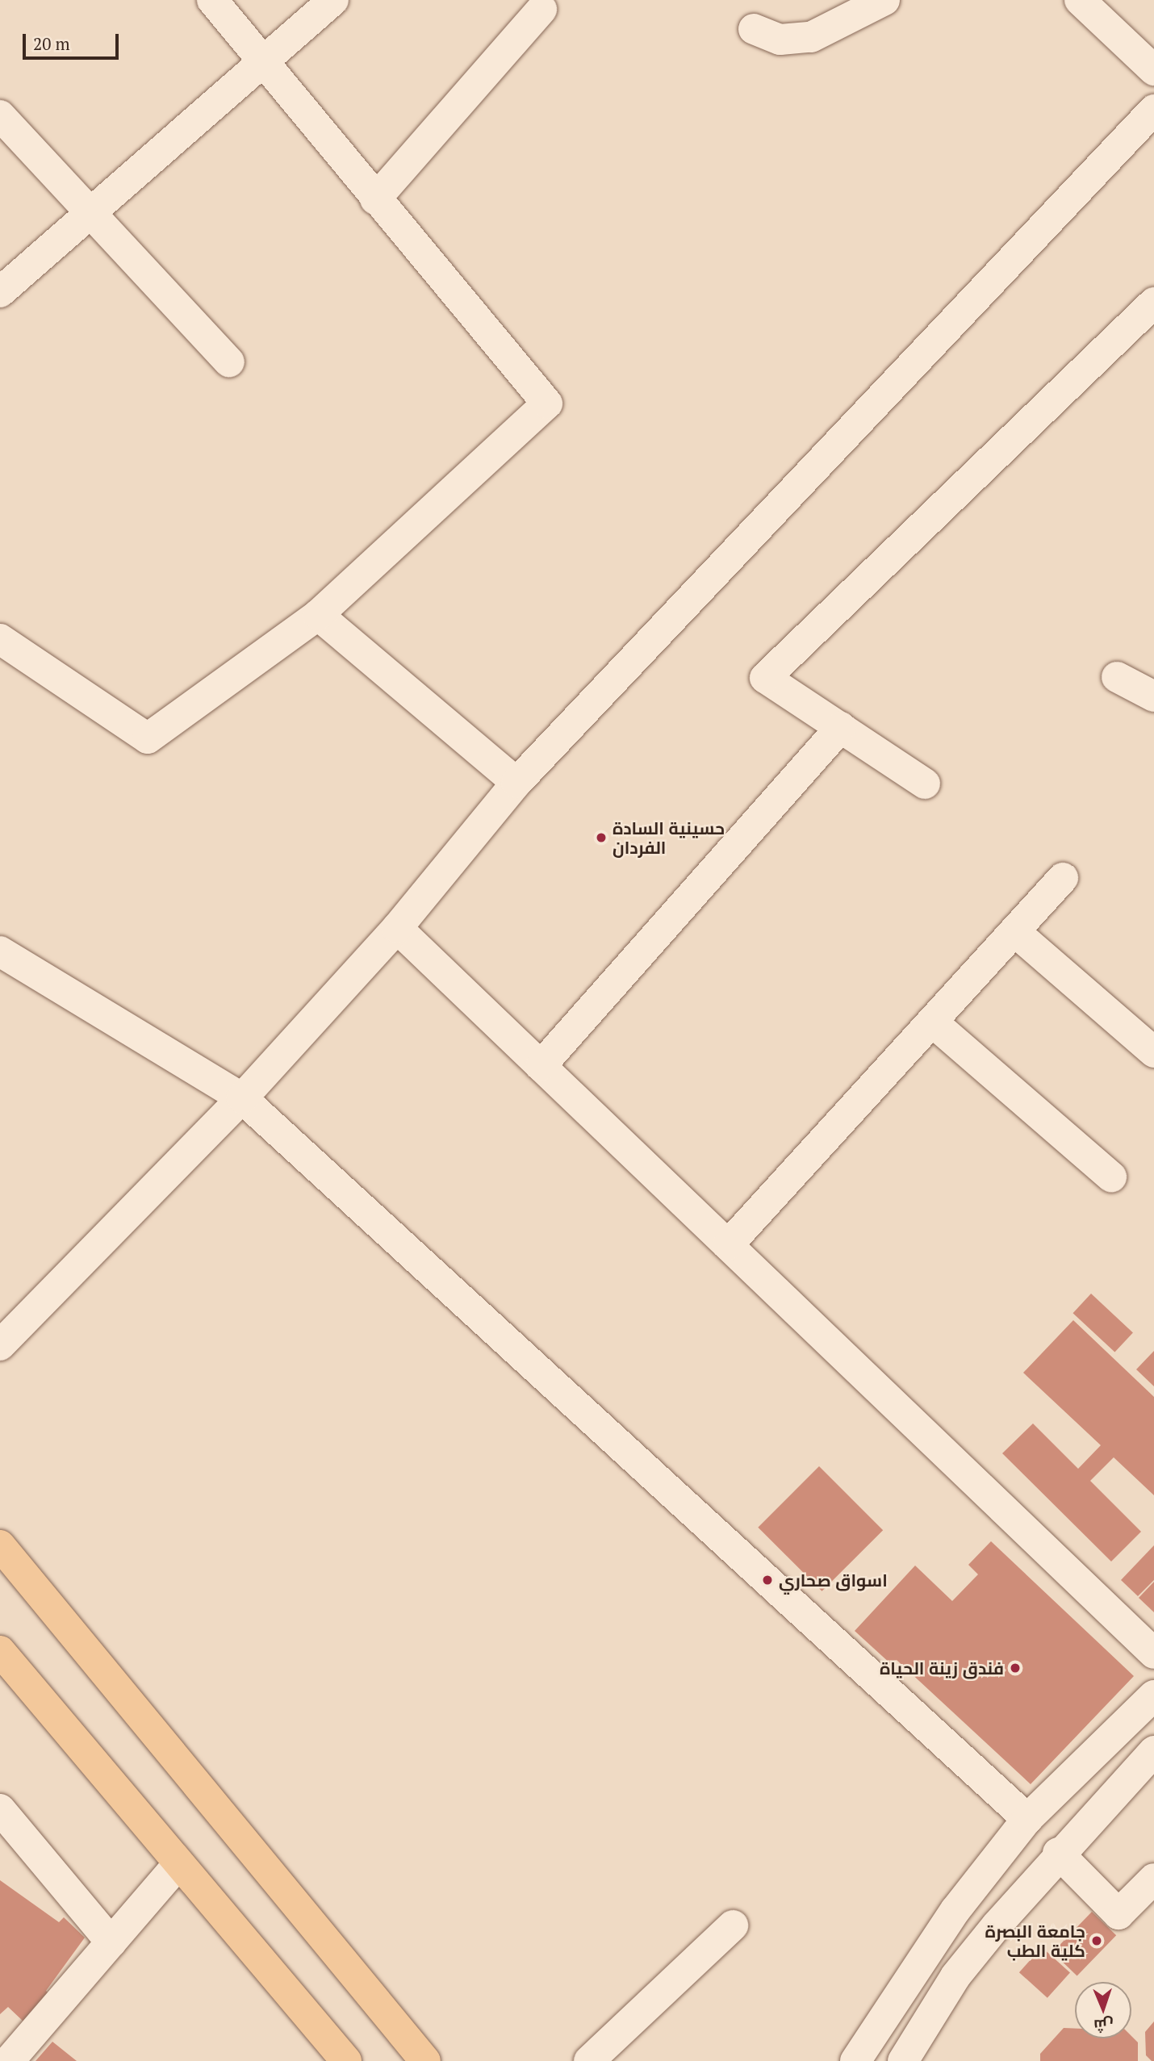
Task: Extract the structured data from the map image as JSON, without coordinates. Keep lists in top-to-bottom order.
{
  "places": [
    "حسينية السادة الفردان",
    "اسواق صحاري",
    "فندق زينة الحياة",
    "جامعة البصرة كلية الطب"
  ],
  "scale_bar": "20 m",
  "north": "bottom"
}
